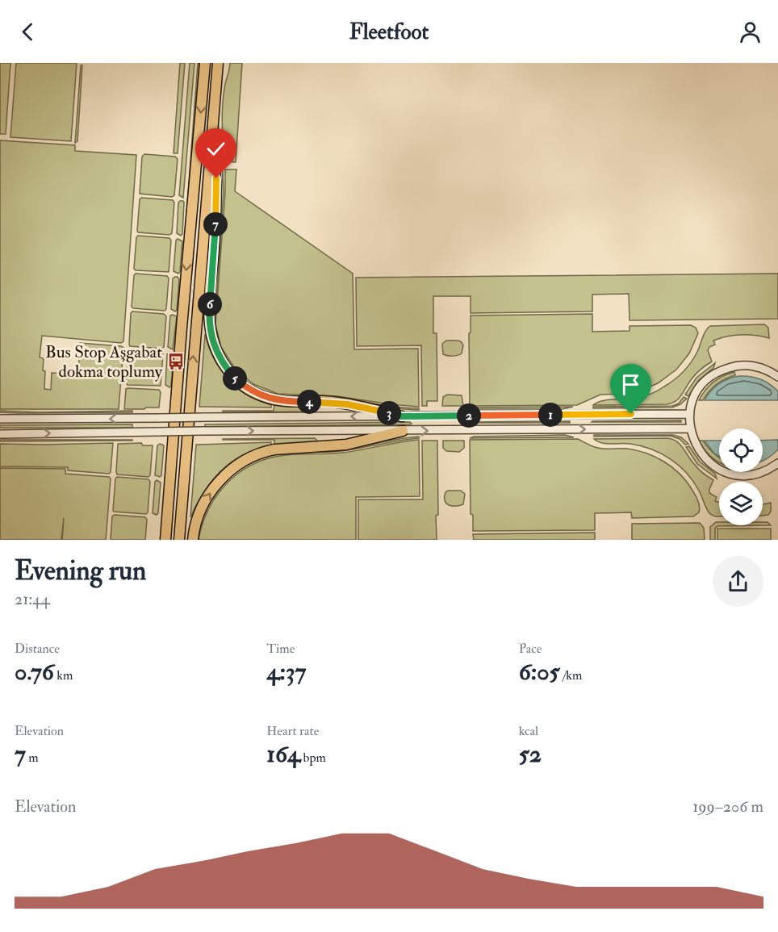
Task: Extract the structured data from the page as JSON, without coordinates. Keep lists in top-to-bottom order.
{
  "places": {
    "bus stop": ["Bus Stop Aşgabat dokma toplumy"]
  },
  "page": {
    "header": "Fleetfoot",
    "pins": [
      "7",
      "6",
      "5",
      "4",
      "3",
      "1",
      "2"
    ],
    "heading": ["Evening run", "21:44"],
    "stats": [
      ["Distance", "0.76 km"],
      ["Time", "4:37"],
      ["Pace", "6:05 /km"],
      ["Elevation", "7 m"],
      ["Heart rate", "164 bpm"],
      ["kcal", "52"]
    ],
    "chart": ["Elevation", "199–206 m"]
  }
}
